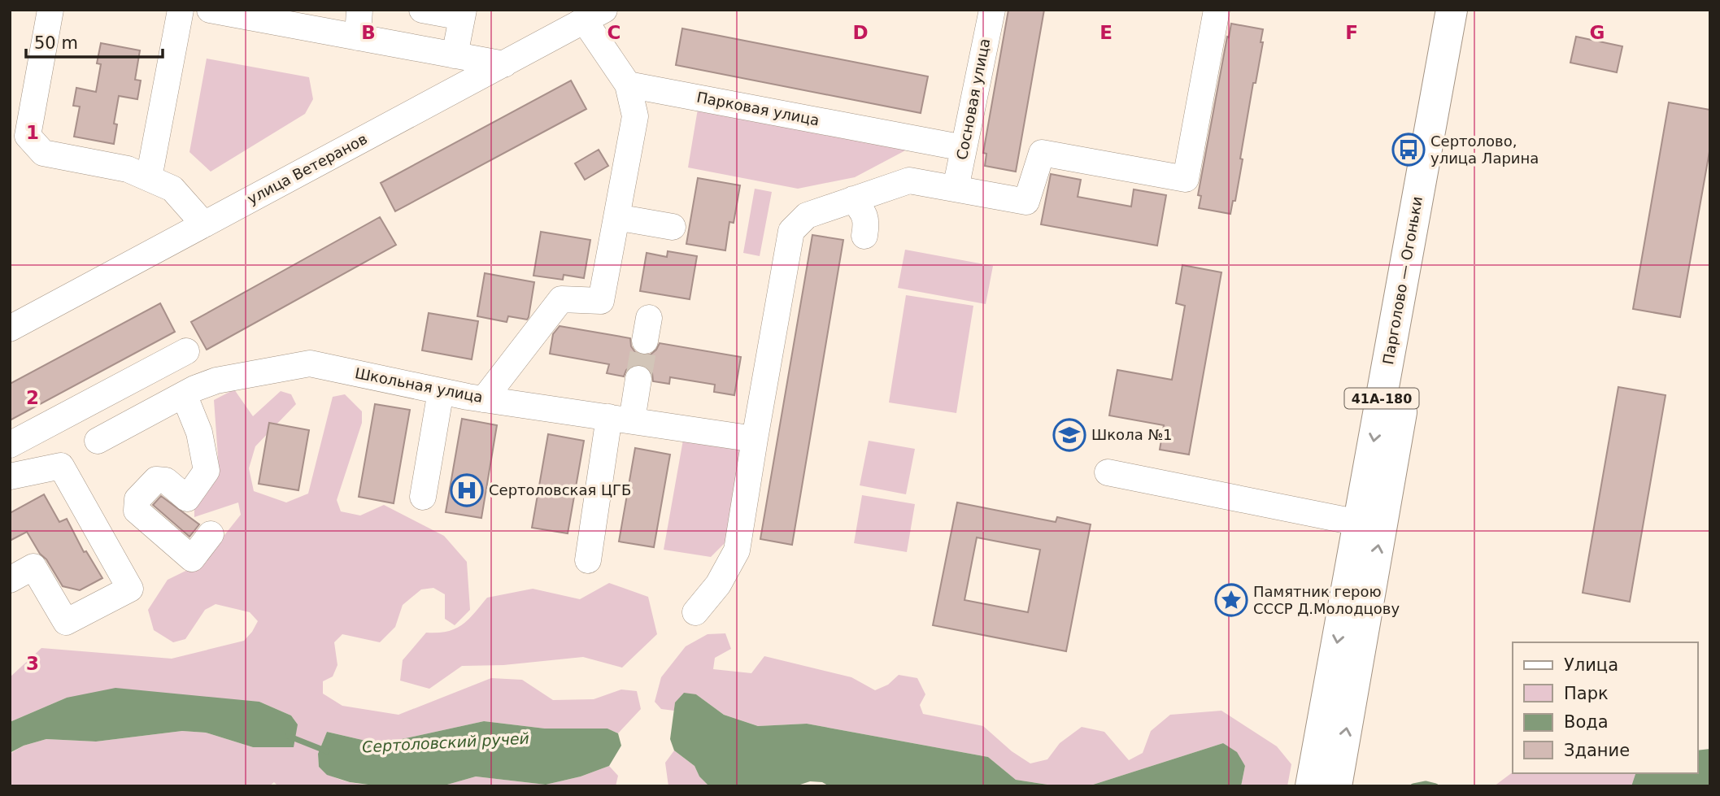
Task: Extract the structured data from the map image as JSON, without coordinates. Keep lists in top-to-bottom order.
{
  "streets": {
    "main road": ["Парголово — Огоньки", "41А-180"],
    "street": [
      "Сосновая улица",
      "Парковая улица",
      "улица Ветеранов",
      "Школьная улица"
    ]
  },
  "crossings": [
    ["Сосновая улица", "Парковая улица"]
  ],
  "water": ["Сертоловский ручей"],
  "places": {
    "bus stop": ["Сертолово, улица Ларина"],
    "school or university": ["Школа №1"],
    "hospital": ["Сертоловская ЦГБ"],
    "place": ["Памятник герою СССР Д.Молодцову"]
  },
  "legend": [
    "Улица",
    "Парк",
    "Вода",
    "Здание"
  ],
  "scale_bar": "50 m",
  "grid": {
    "columns": [
      "B",
      "C",
      "D",
      "E",
      "F",
      "G"
    ],
    "rows": ["1", "2", "3"]
  }
}
